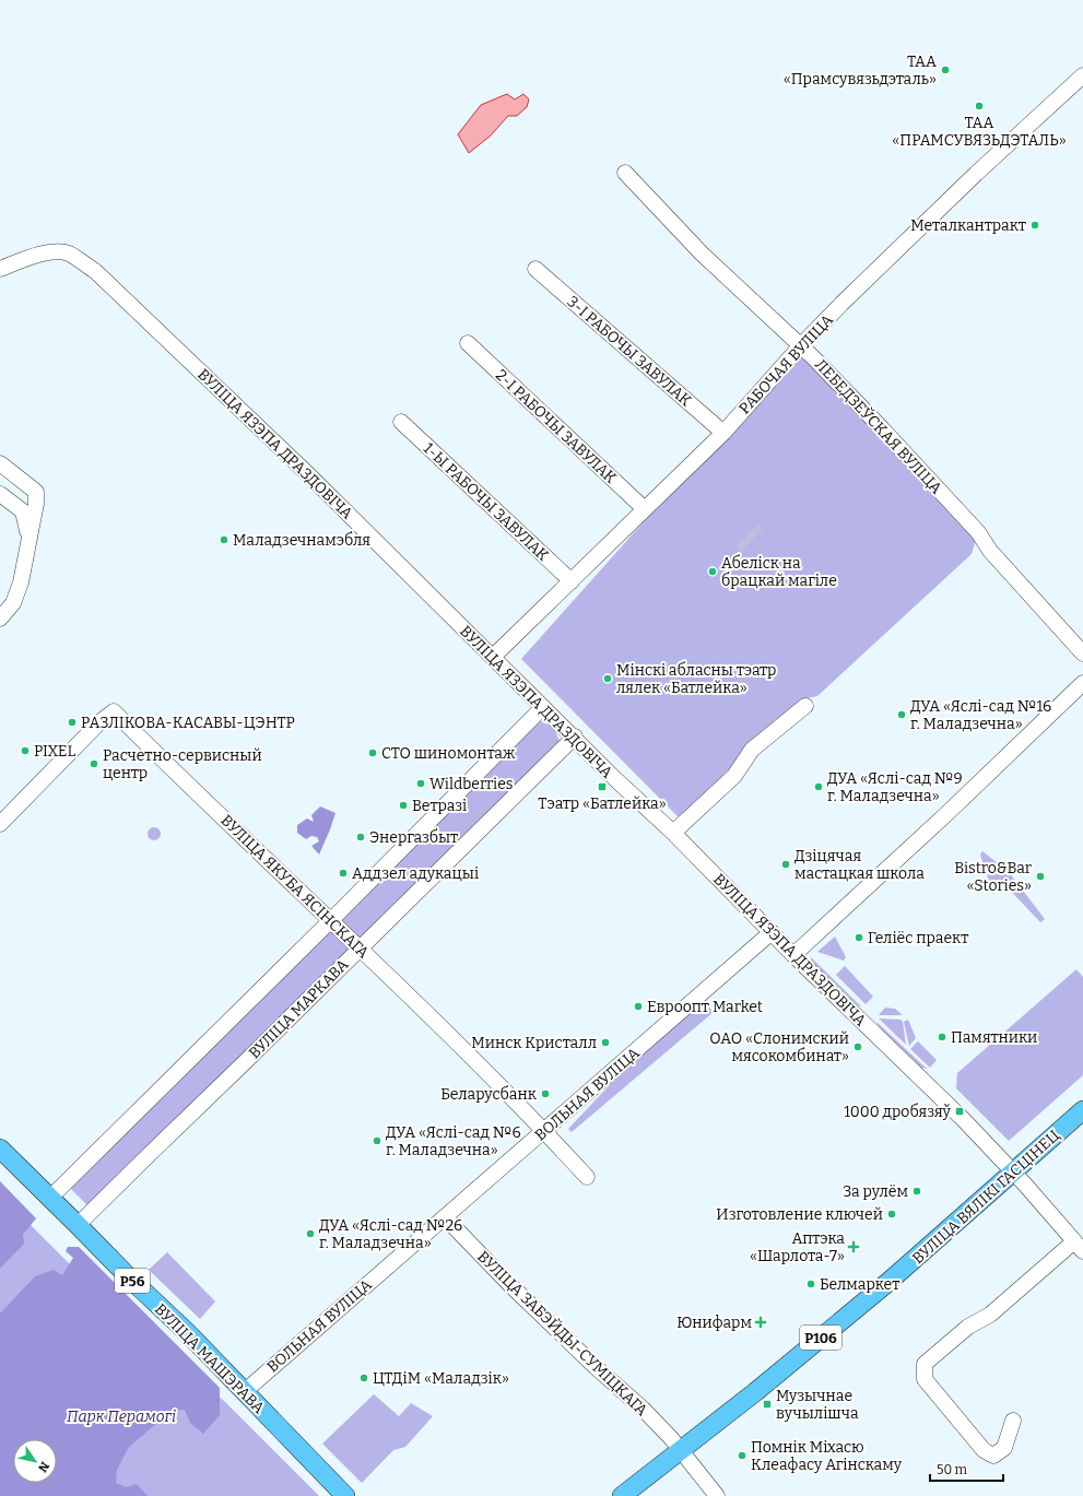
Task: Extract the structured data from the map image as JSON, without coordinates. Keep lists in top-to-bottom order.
{
  "streets": {
    "main road": [
      "ВУЛІЦА ВЯЛІКІ ГАСЦІНЕЦ",
      "Р56",
      "Р106",
      "ВУЛІЦА МАШЭРАВА"
    ],
    "street": [
      "3-І РАБОЧЫ ЗАВУЛАК",
      "РАБОЧАЯ ВУЛІЦА",
      "2-І РАБОЧЫ ЗАВУЛАК",
      "ЛЕБЕДЗЕЎСКАЯ ВУЛІЦА",
      "ВУЛІЦА ЯЗЭПА ДРАЗДОВІЧА",
      "1-Ы РАБОЧЫ ЗАВУЛАК",
      "ВУЛІЦА ЯКУБА ЯСІНСКАГА",
      "ВУЛІЦА МАРКАВА",
      "ВОЛЬНАЯ ВУЛІЦА",
      "ВУЛІЦА ЗАБЭЙДЫ-СУМІЦКАГА"
    ]
  },
  "crossings": [
    ["3-І РАБОЧЫ ЗАВУЛАК", "РАБОЧАЯ ВУЛІЦА"],
    ["РАБОЧАЯ ВУЛІЦА", "2-І РАБОЧЫ ЗАВУЛАК"],
    ["РАБОЧАЯ ВУЛІЦА", "ЛЕБЕДЗЕЎСКАЯ ВУЛІЦА"],
    ["РАБОЧАЯ ВУЛІЦА", "ВУЛІЦА ЯЗЭПА ДРАЗДОВІЧА"],
    ["РАБОЧАЯ ВУЛІЦА", "1-Ы РАБОЧЫ ЗАВУЛАК"],
    ["ВУЛІЦА ЯЗЭПА ДРАЗДОВІЧА", "ВУЛІЦА МАРКАВА"],
    ["ВУЛІЦА ЯЗЭПА ДРАЗДОВІЧА", "ВОЛЬНАЯ ВУЛІЦА"],
    ["ВУЛІЦА ЯЗЭПА ДРАЗДОВІЧА", "ВУЛІЦА ВЯЛІКІ ГАСЦІНЕЦ"],
    ["ВУЛІЦА ЯКУБА ЯСІНСКАГА", "ВУЛІЦА МАРКАВА"],
    ["ВУЛІЦА ЯКУБА ЯСІНСКАГА", "ВОЛЬНАЯ ВУЛІЦА"],
    ["ВУЛІЦА МАРКАВА", "ВУЛІЦА МАШЭРАВА"],
    ["ВОЛЬНАЯ ВУЛІЦА", "ВУЛІЦА ЗАБЭЙДЫ-СУМІЦКАГА"],
    ["ВОЛЬНАЯ ВУЛІЦА", "ВУЛІЦА МАШЭРАВА"],
    ["ВУЛІЦА ВЯЛІКІ ГАСЦІНЕЦ", "ВУЛІЦА ЗАБЭЙДЫ-СУМІЦКАГА"]
  ],
  "parks": ["Парк Перамогі"],
  "places": {
    "other": [
      "ТАА «Прамсувязьдэталь»",
      "ТАА «ПРАМСУВЯЗЬДЭТАЛЬ»",
      "Металкантракт",
      "Маладзечнамэбля",
      "Абеліск на брацкай магіле",
      "Мінскі абласны тэатр лялек «Батлейка»",
      "ДУА «Яслі-сад №16 г. Маладзечна»",
      "РАЗЛІКОВА-КАСАВЫ-ЦЭНТР",
      "PIXEL",
      "СТО шиномонтаж",
      "Расчетно-сервисный центр",
      "Wildberries",
      "ДУА «Яслі-сад №9 г. Маладзечна»",
      "Ветразі",
      "Энергазбыт",
      "Дзіцячая мастацкая школа",
      "Аддзел адукацыі",
      "Bistro&Bar «Stories»",
      "Геліёс праект",
      "Евроопт Market",
      "Памятники",
      "Минск Кристалл",
      "ОАО «Слонимский мясокомбинат»",
      "Беларусбанк",
      "ДУА «Яслі-сад №6 г. Маладзечна»",
      "За рулём",
      "Изготовление ключей",
      "ДУА «Яслі-сад №26 г. Маладзечна»",
      "Белмаркет",
      "ЦТДіМ «Маладзік»",
      "Помнік Міхасю Клеафасу Агінскаму"
    ],
    "transit": ["Тэатр «Батлейка»", "1000 дробязяў", "Музычнае вучылішча"],
    "health": ["Аптэка «Шарлота-7»", "Юнифарм"]
  },
  "scale_bar": "50 m",
  "north": "bottom right"
}
